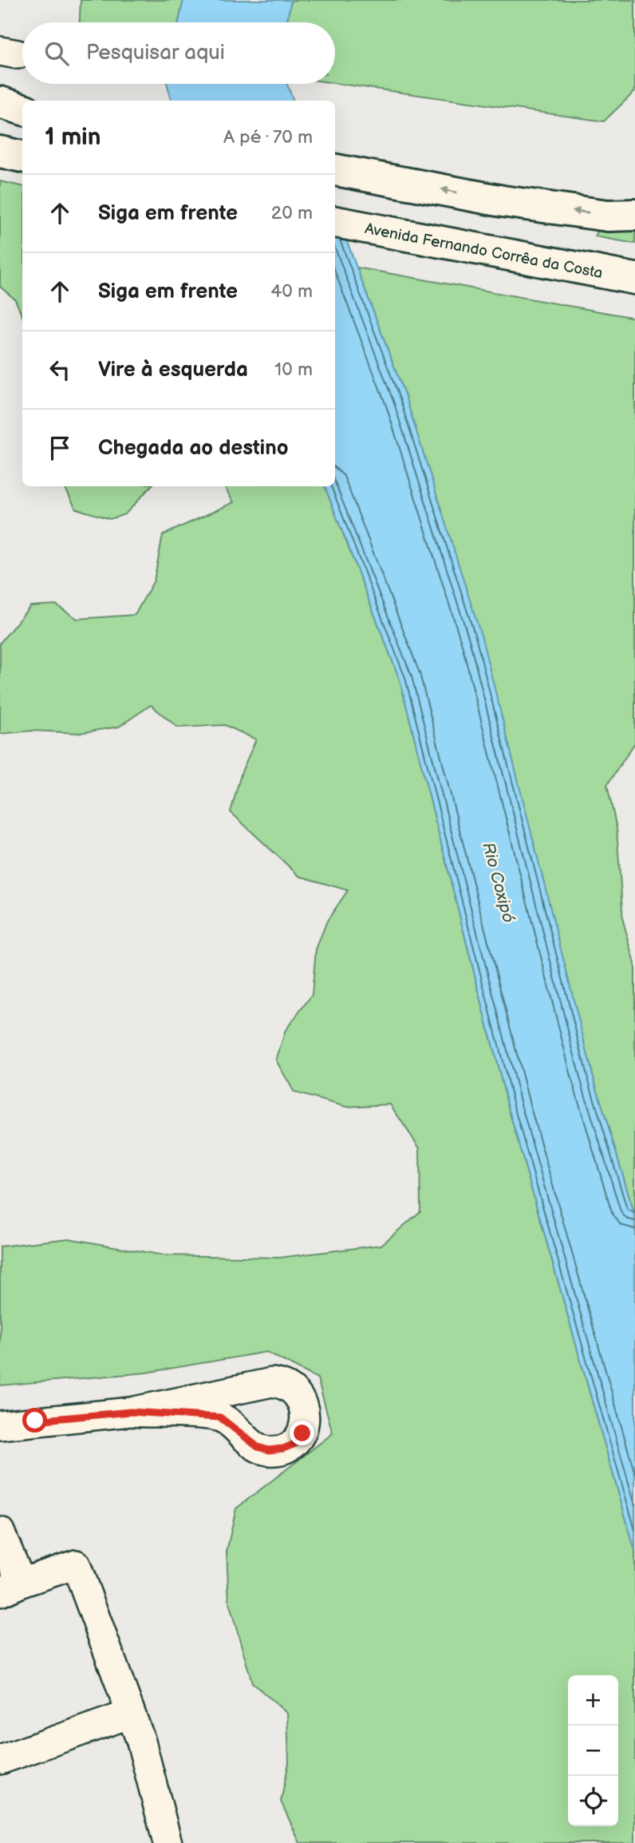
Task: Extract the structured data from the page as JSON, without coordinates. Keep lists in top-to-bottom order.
{
  "streets": {
    "highway": ["Avenida Fernando Corrêa da Costa"]
  },
  "water": ["Rio Coxipó"],
  "page": {
    "search": "Pesquisar aqui",
    "heading": ["1 min", "A pé · 70 m"],
    "list": [
      ["Siga em frente", "20 m"],
      ["Siga em frente", "40 m"],
      ["Vire à esquerda", "10 m"],
      "Chegada ao destino"
    ],
    "map_buttons": ["+", "−"]
  }
}
